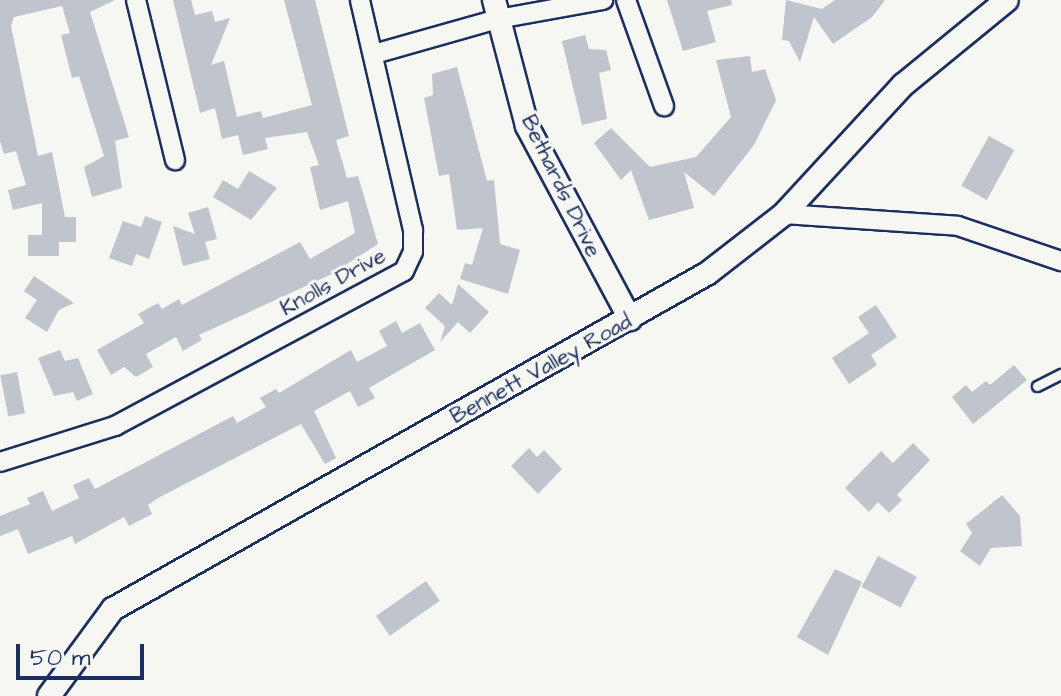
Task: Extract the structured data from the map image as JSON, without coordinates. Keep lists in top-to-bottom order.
{
  "streets": {
    "street": ["Bethards Drive", "Knolls Drive", "Bennett Valley Road"]
  },
  "crossings": [
    ["Bethards Drive", "Bennett Valley Road"]
  ],
  "scale_bar": "50 m"
}
